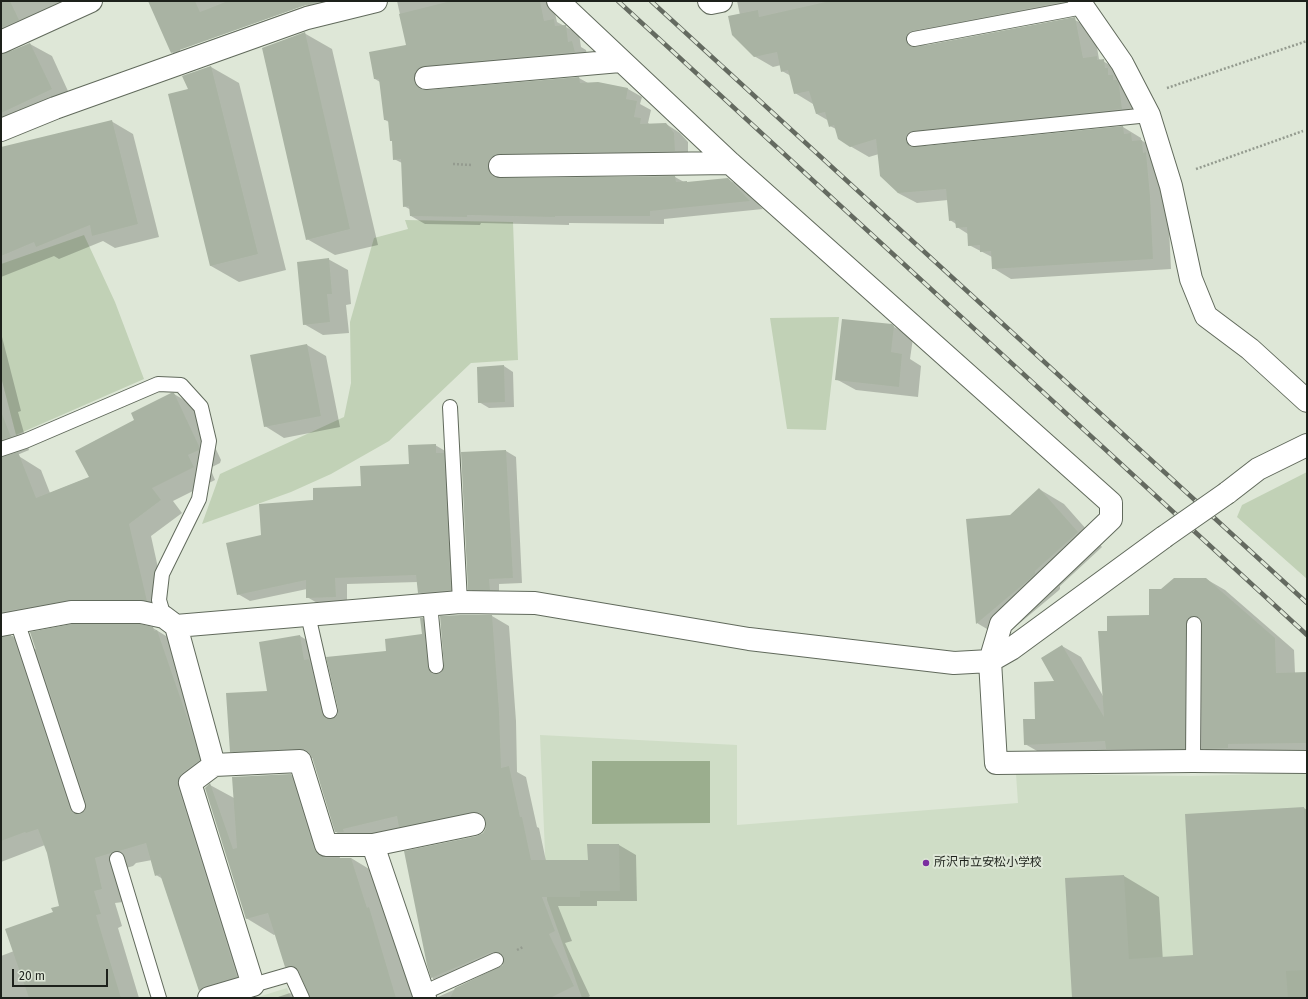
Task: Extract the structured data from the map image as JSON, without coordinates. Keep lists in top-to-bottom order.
{
  "places": ["所沢市立安松小学校"],
  "scale_bar": "20 m"
}
